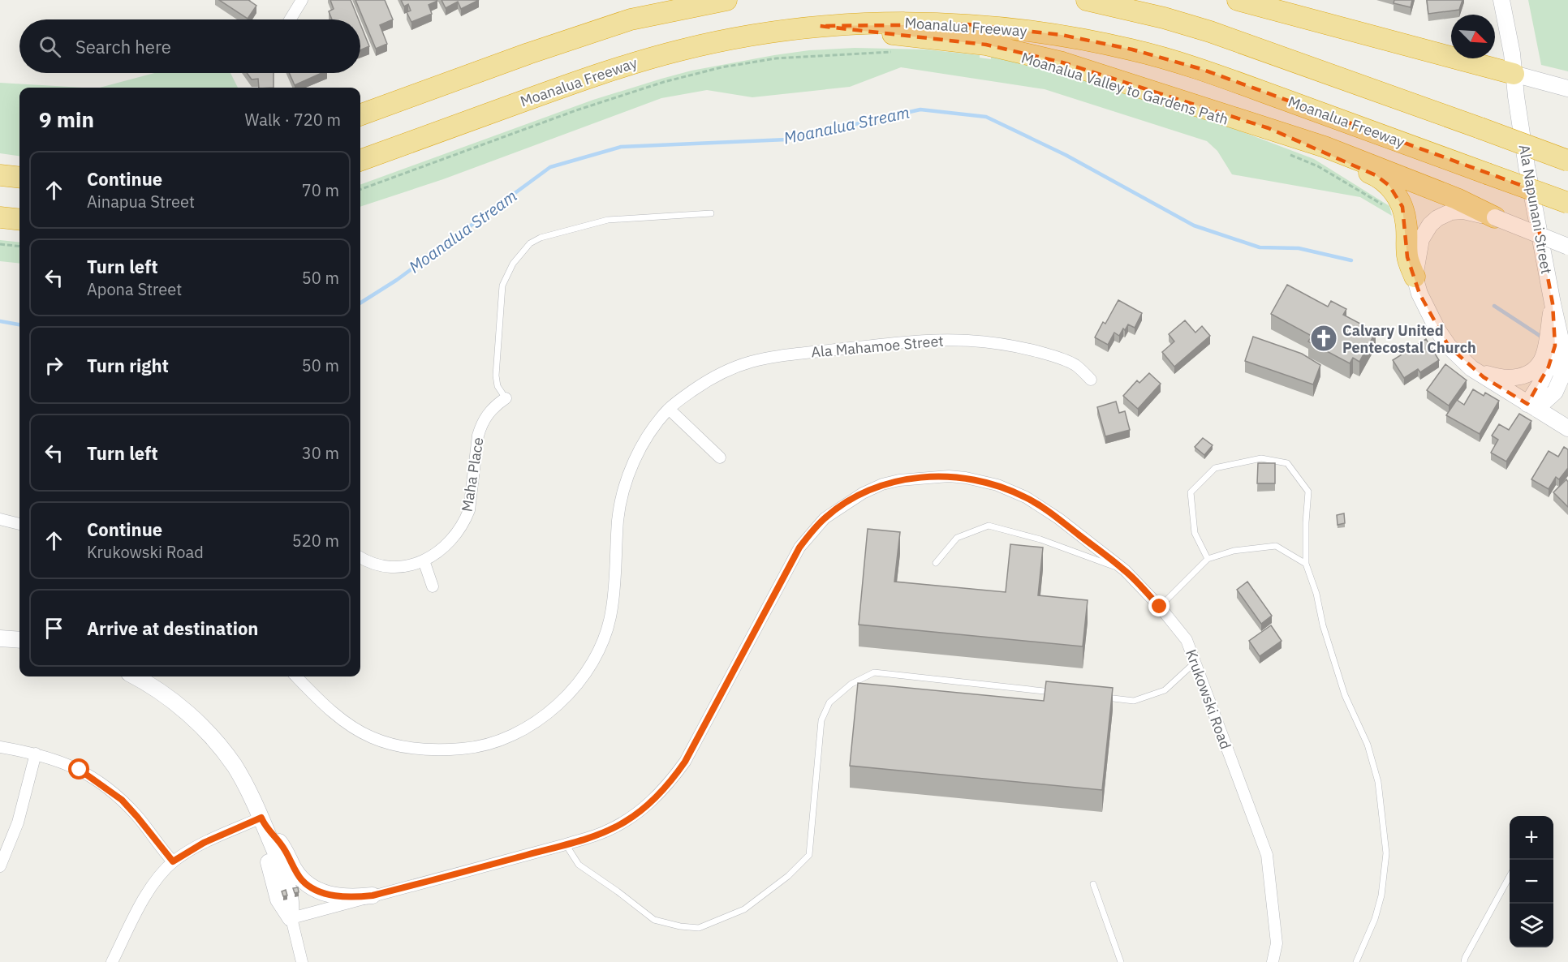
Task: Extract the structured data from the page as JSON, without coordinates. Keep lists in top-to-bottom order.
{
  "streets": {
    "highway": ["Moanalua Freeway"],
    "street": [
      "Ala Napunani Street",
      "Ala Mahamoe Street",
      "Maha Place",
      "Krukowski Road"
    ]
  },
  "water": ["Moanalua Stream"],
  "places": {
    "church": ["Calvary United Pentecostal Church"]
  },
  "north": "bottom right",
  "page": {
    "search": "Search here",
    "heading": ["9 min", "Walk · 720 m"],
    "list": [
      ["Continue", "Ainapua Street", "70 m"],
      ["Turn left", "Apona Street", "50 m"],
      ["Turn right", "50 m"],
      ["Turn left", "30 m"],
      ["Continue", "Krukowski Road", "520 m"],
      "Arrive at destination"
    ],
    "map_buttons": ["+", "−"]
  }
}
